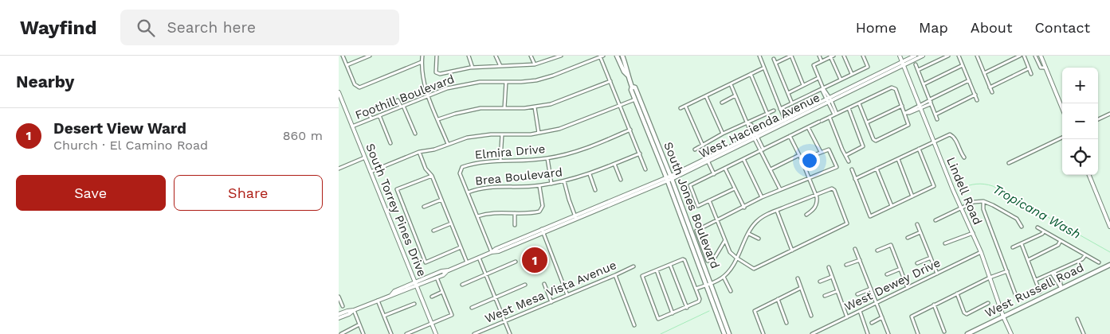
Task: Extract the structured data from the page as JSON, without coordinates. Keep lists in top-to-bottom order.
{
  "streets": {
    "main road": [
      "West Hacienda Avenue",
      "Lindell Road",
      "South Jones Boulevard",
      "South Torrey Pines Drive",
      "West Russell Road"
    ],
    "street": [
      "Foothill Boulevard",
      "Elmira Drive",
      "Brea Boulevard",
      "West Dewey Drive",
      "West Mesa Vista Avenue"
    ]
  },
  "crossings": [
    ["Foothill Boulevard", "South Torrey Pines Drive"],
    ["West Hacienda Avenue", "Lindell Road"],
    ["West Hacienda Avenue", "South Jones Boulevard"],
    ["West Hacienda Avenue", "South Torrey Pines Drive"],
    ["Elmira Drive", "Brea Boulevard"],
    ["Lindell Road", "West Dewey Drive"],
    ["Lindell Road", "West Russell Road"]
  ],
  "water": ["Tropicana Wash"],
  "page": {
    "header": "Wayfind",
    "search": "Search here",
    "nav": [
      "Home",
      "Map",
      "About",
      "Contact"
    ],
    "heading": "Nearby",
    "map_buttons": ["+", "−"],
    "list": [
      {
        "mark": "1",
        "name": "Desert View Ward",
        "note": "Church · El Camino Road",
        "value": "860 m"
      }
    ],
    "buttons": ["Save", "Share"],
    "pins": "1"
  }
}
